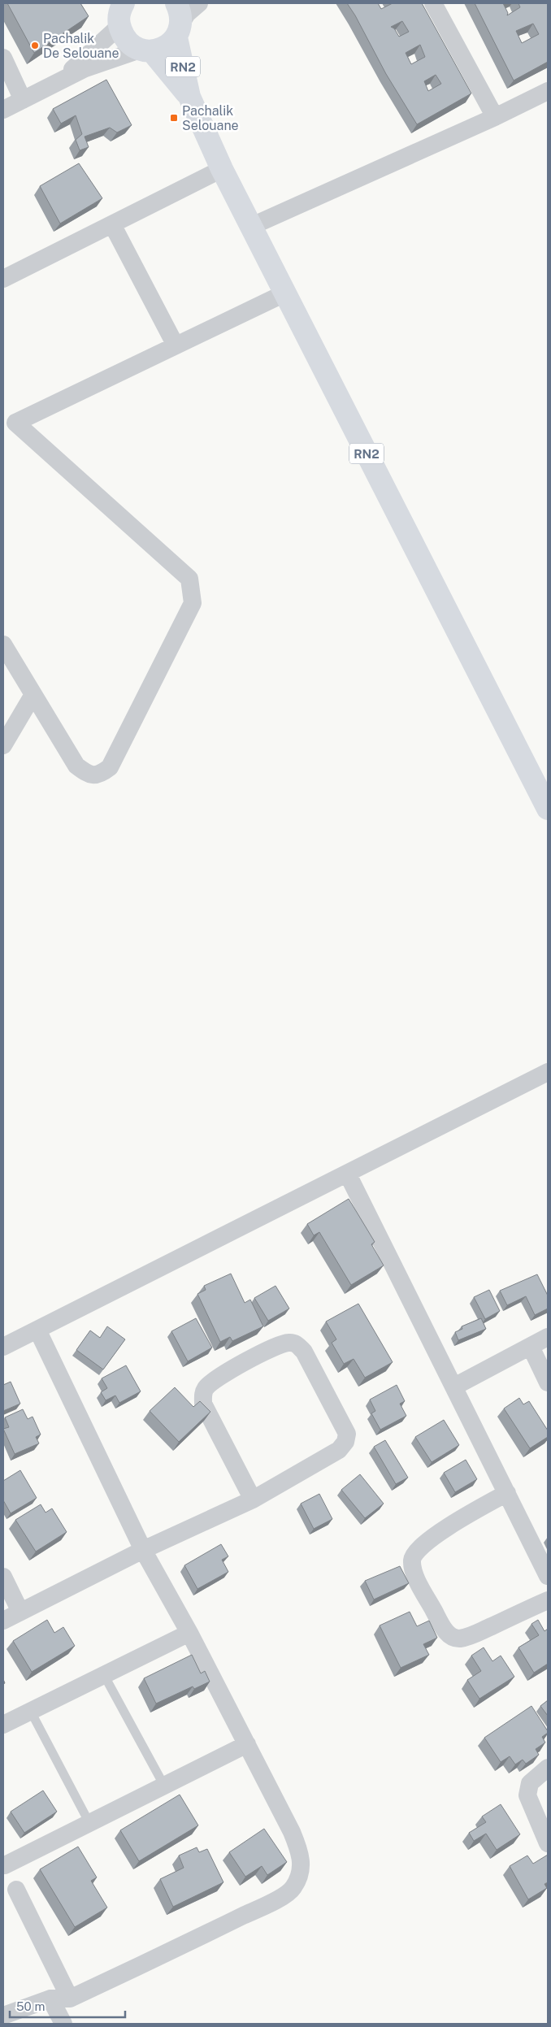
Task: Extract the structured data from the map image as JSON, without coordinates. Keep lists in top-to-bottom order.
{
  "streets": {
    "highway": ["RN2"]
  },
  "places": {
    "other": ["Pachalik De Selouane"],
    "transit": ["Pachalik Selouane"]
  },
  "scale_bar": "50 m"
}
